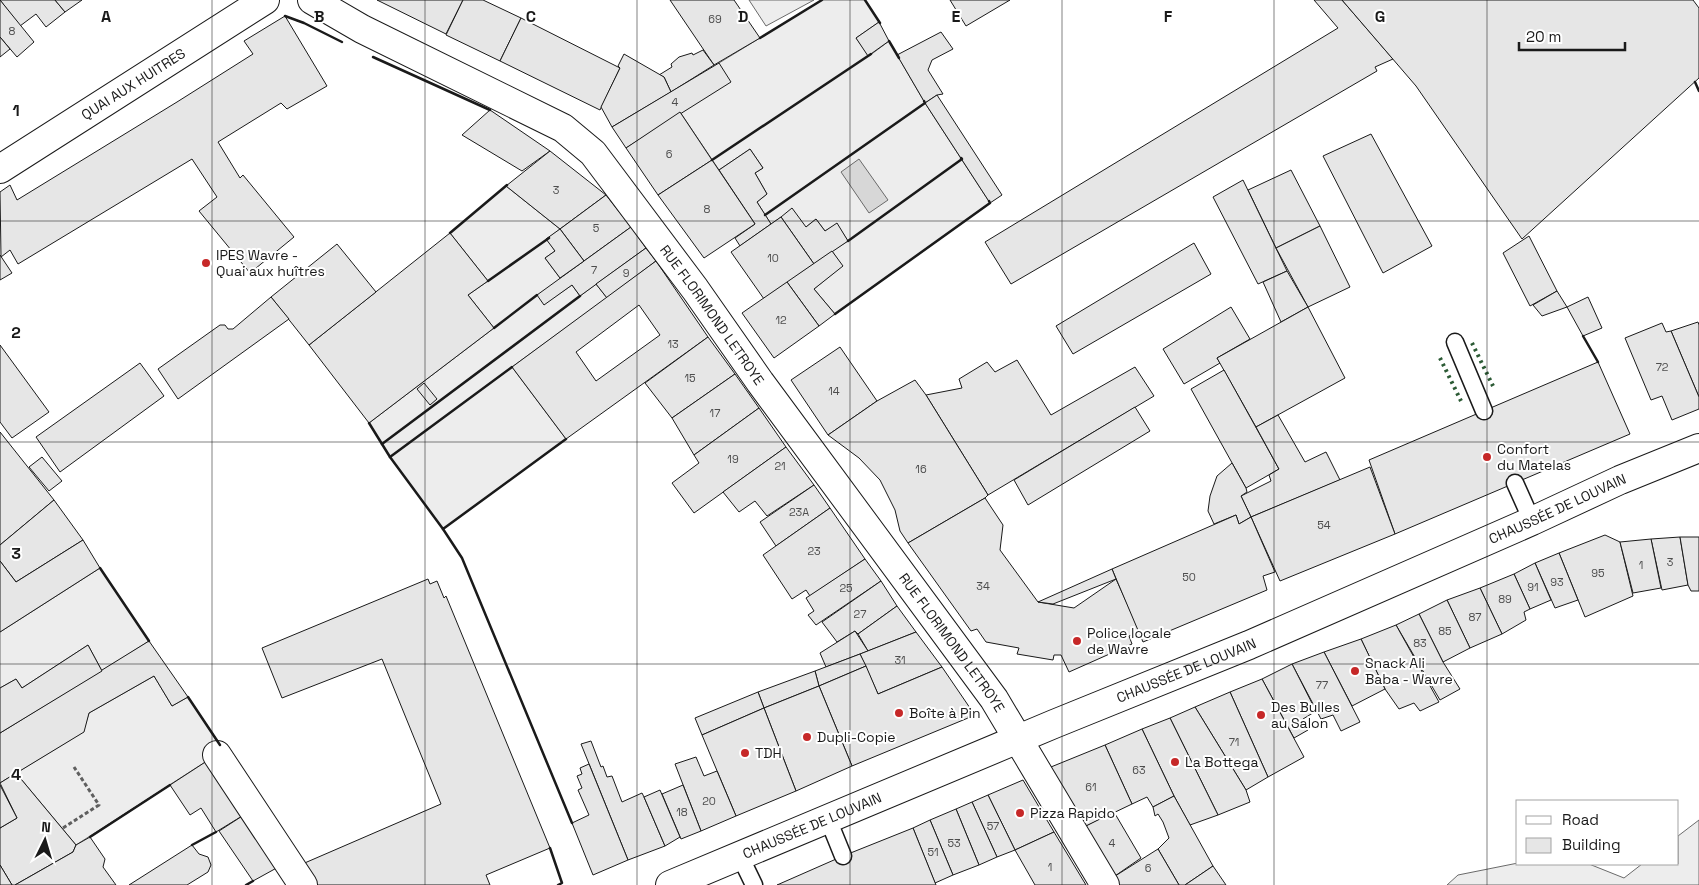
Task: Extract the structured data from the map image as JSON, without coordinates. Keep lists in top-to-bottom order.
{
  "streets": {
    "street": ["QUAI AUX HUITRES", "RUE FLORIMOND LETROYE", "CHAUSSÉE DE LOUVAIN"]
  },
  "crossings": [
    ["RUE FLORIMOND LETROYE", "CHAUSSÉE DE LOUVAIN"]
  ],
  "places": [
    "IPES Wavre - Quai aux huîtres",
    "Confort du Matelas",
    "Police locale de Wavre",
    "Snack Ali Baba - Wavre",
    "Boîte à Pin",
    "Des Bulles au Salon",
    "Dupli-Copie",
    "TDH",
    "La Bottega",
    "Pizza Rapido"
  ],
  "house_numbers": [
    "69",
    "8",
    "4",
    "6",
    "3",
    "8",
    "5",
    "10",
    "7",
    "9",
    "12",
    "13",
    "72",
    "15",
    "14",
    "17",
    "19",
    "21",
    "16",
    "23A",
    "54",
    "23",
    "3",
    "1",
    "95",
    "50",
    "93",
    "34",
    "91",
    "25",
    "89",
    "27",
    "87",
    "85",
    "83",
    "31",
    "77",
    "71",
    "63",
    "61",
    "20",
    "18",
    "57",
    "53",
    "4",
    "51",
    "1",
    "6"
  ],
  "legend": ["Road", "Building"],
  "scale_bar": "20 m",
  "north": "top",
  "grid": {
    "columns": [
      "A",
      "B",
      "C",
      "D",
      "E",
      "F",
      "G"
    ],
    "rows": [
      "1",
      "2",
      "3",
      "4"
    ]
  }
}
